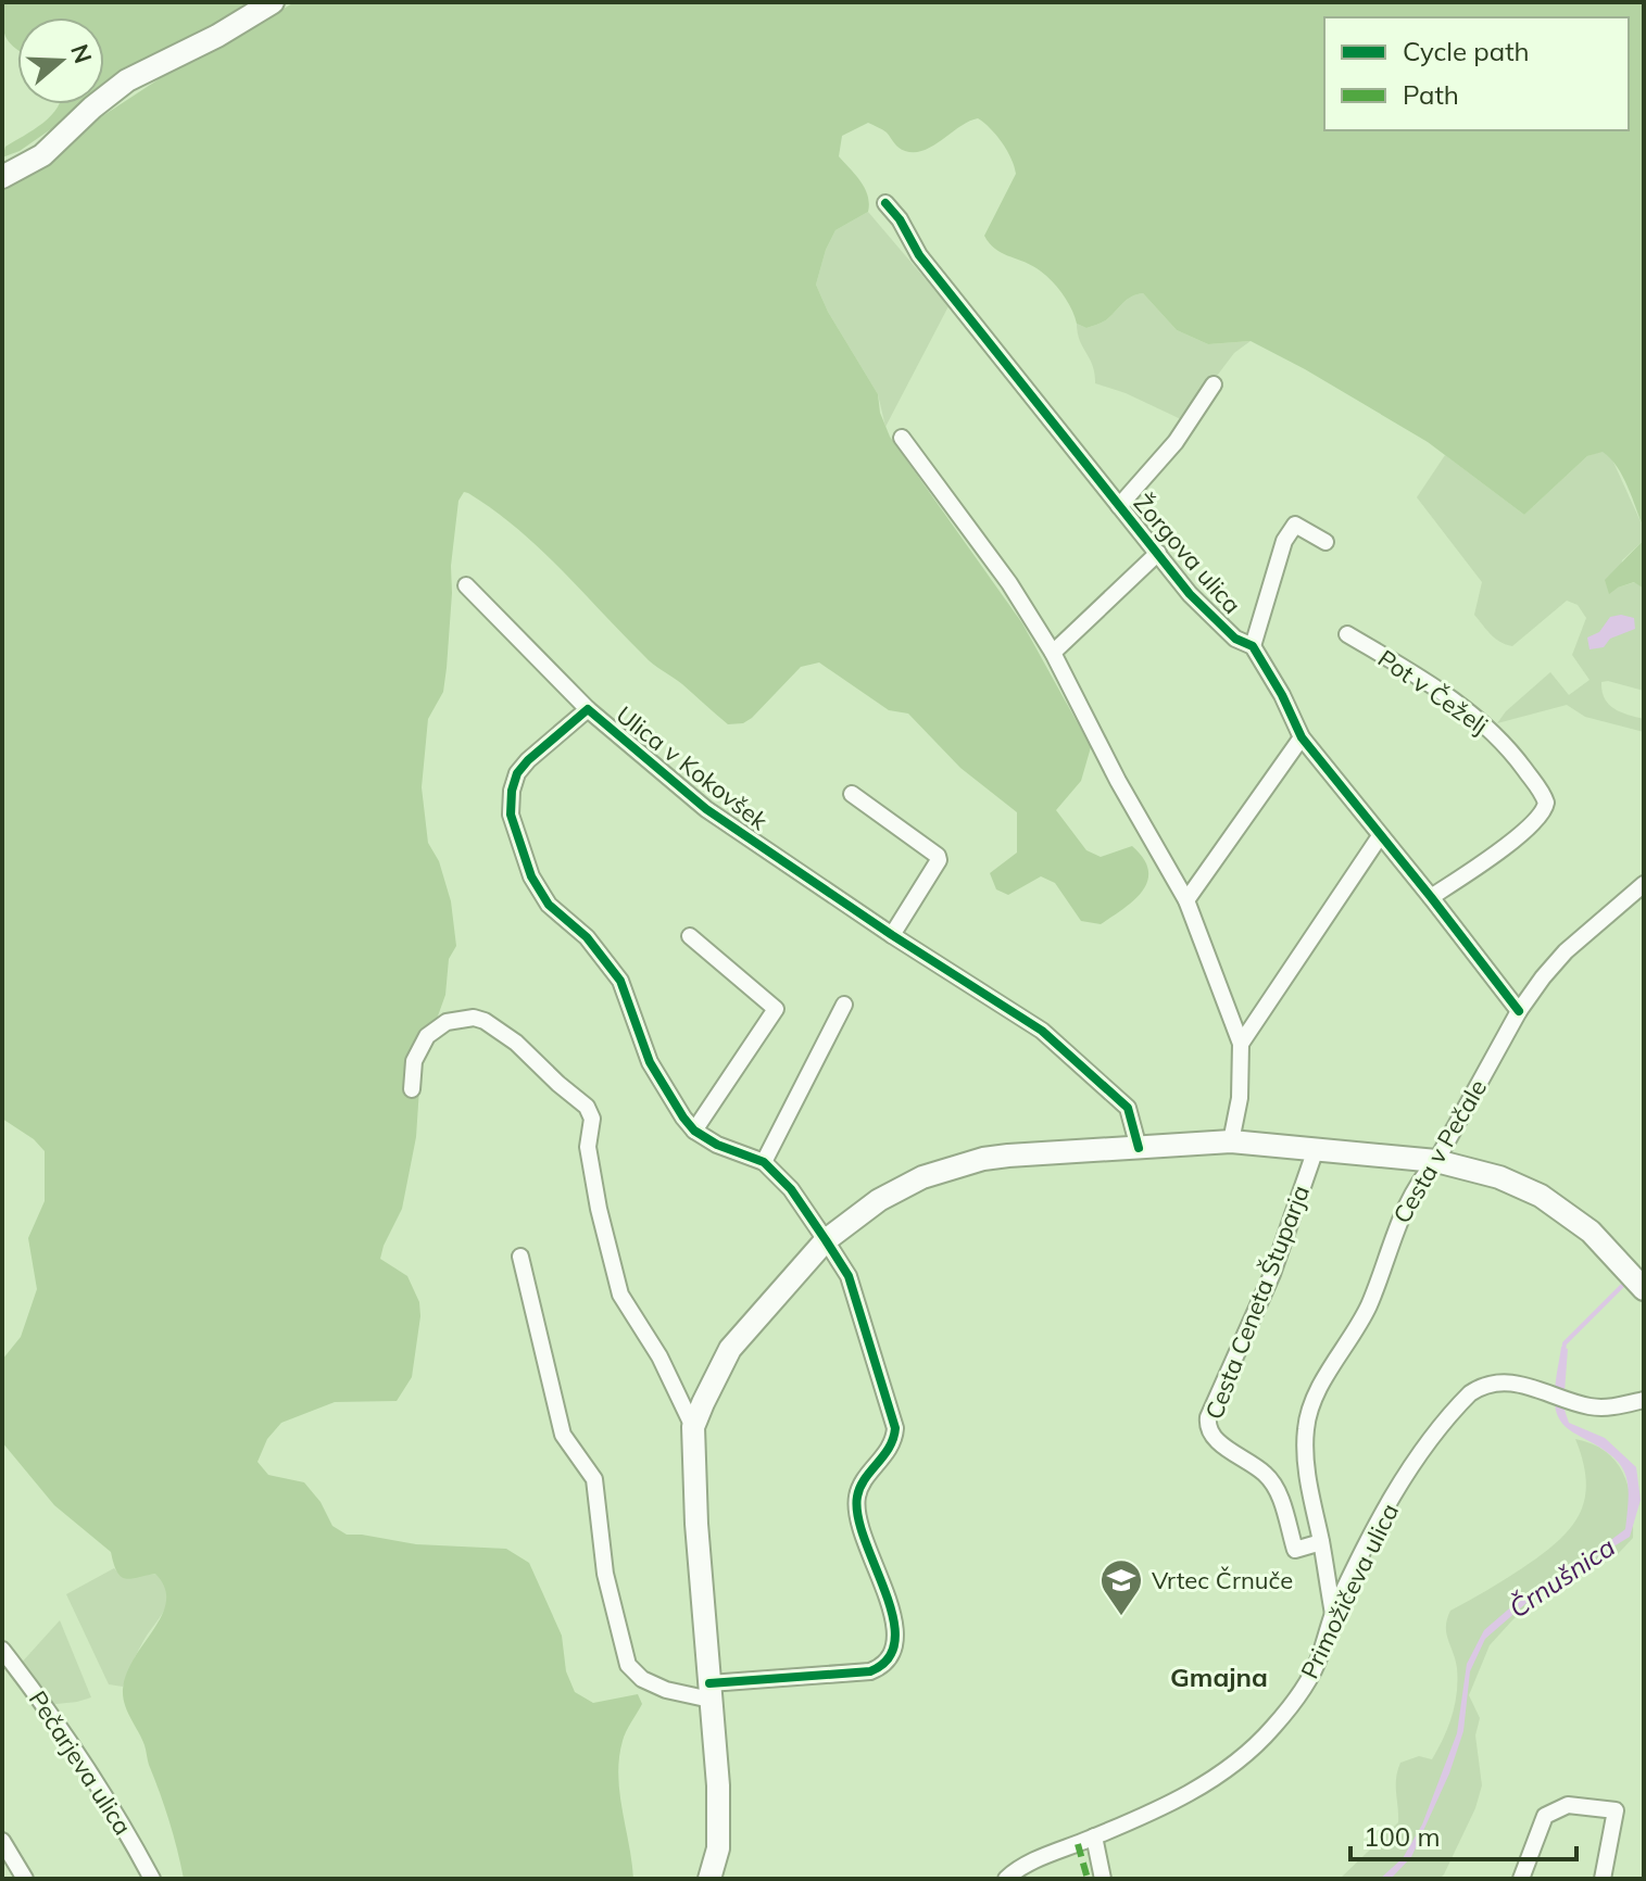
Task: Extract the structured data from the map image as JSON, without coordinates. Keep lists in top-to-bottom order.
{
  "streets": {
    "street": [
      "Žorgova ulica",
      "Pot v Čeželj",
      "Ulica v Kokovšek",
      "Cesta v Pečale",
      "Cesta Ceneta Štuparja",
      "Primožičeva ulica",
      "Pečarjeva ulica"
    ]
  },
  "crossings": [
    ["Žorgova ulica", "Pot v Čeželj"],
    ["Žorgova ulica", "Cesta v Pečale"],
    ["Ulica v Kokovšek", "Cesta Ceneta Štuparja"],
    ["Cesta v Pečale", "Cesta Ceneta Štuparja"],
    ["Cesta v Pečale", "Primožičeva ulica"]
  ],
  "districts": ["Gmajna"],
  "water": ["Črnušnica"],
  "places": {
    "school or university": ["Vrtec Črnuče"]
  },
  "legend": ["Cycle path", "Path"],
  "scale_bar": "100 m",
  "north": "right"
}
